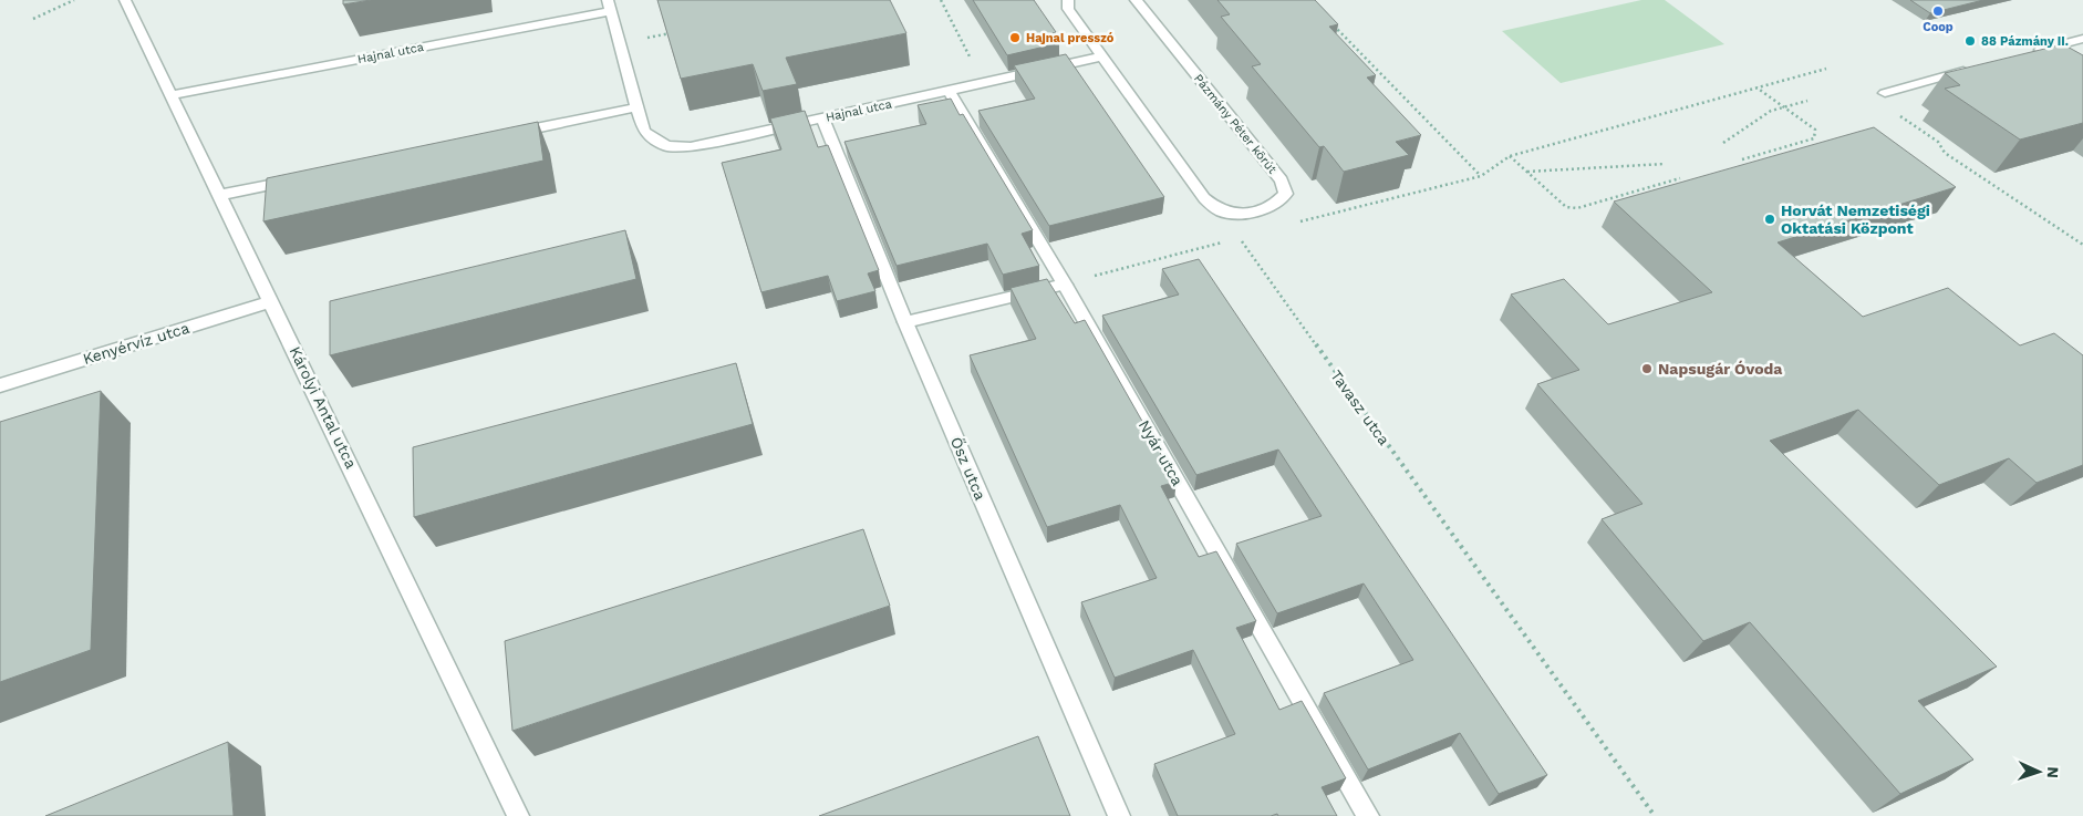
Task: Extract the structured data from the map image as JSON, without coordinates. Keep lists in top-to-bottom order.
{
  "streets": {
    "street": [
      "Hajnal utca",
      "Pázmány Péter körút",
      "Kenyérvíz utca",
      "Károlyi Antal utca",
      "Nyár utca",
      "Ősz utca"
    ],
    "path": ["Tavasz utca"]
  },
  "crossings": [
    ["Hajnal utca", "Károlyi Antal utca"],
    ["Hajnal utca", "Nyár utca"],
    ["Hajnal utca", "Ősz utca"],
    ["Pázmány Péter körút", "Tavasz utca"],
    ["Kenyérvíz utca", "Károlyi Antal utca"]
  ],
  "places": [
    "Coop",
    "Hajnal presszó",
    "88 Pázmány II.",
    "Horvát Nemzetiségi Oktatási Központ",
    "Napsugár Óvoda"
  ],
  "north": "right"
}
